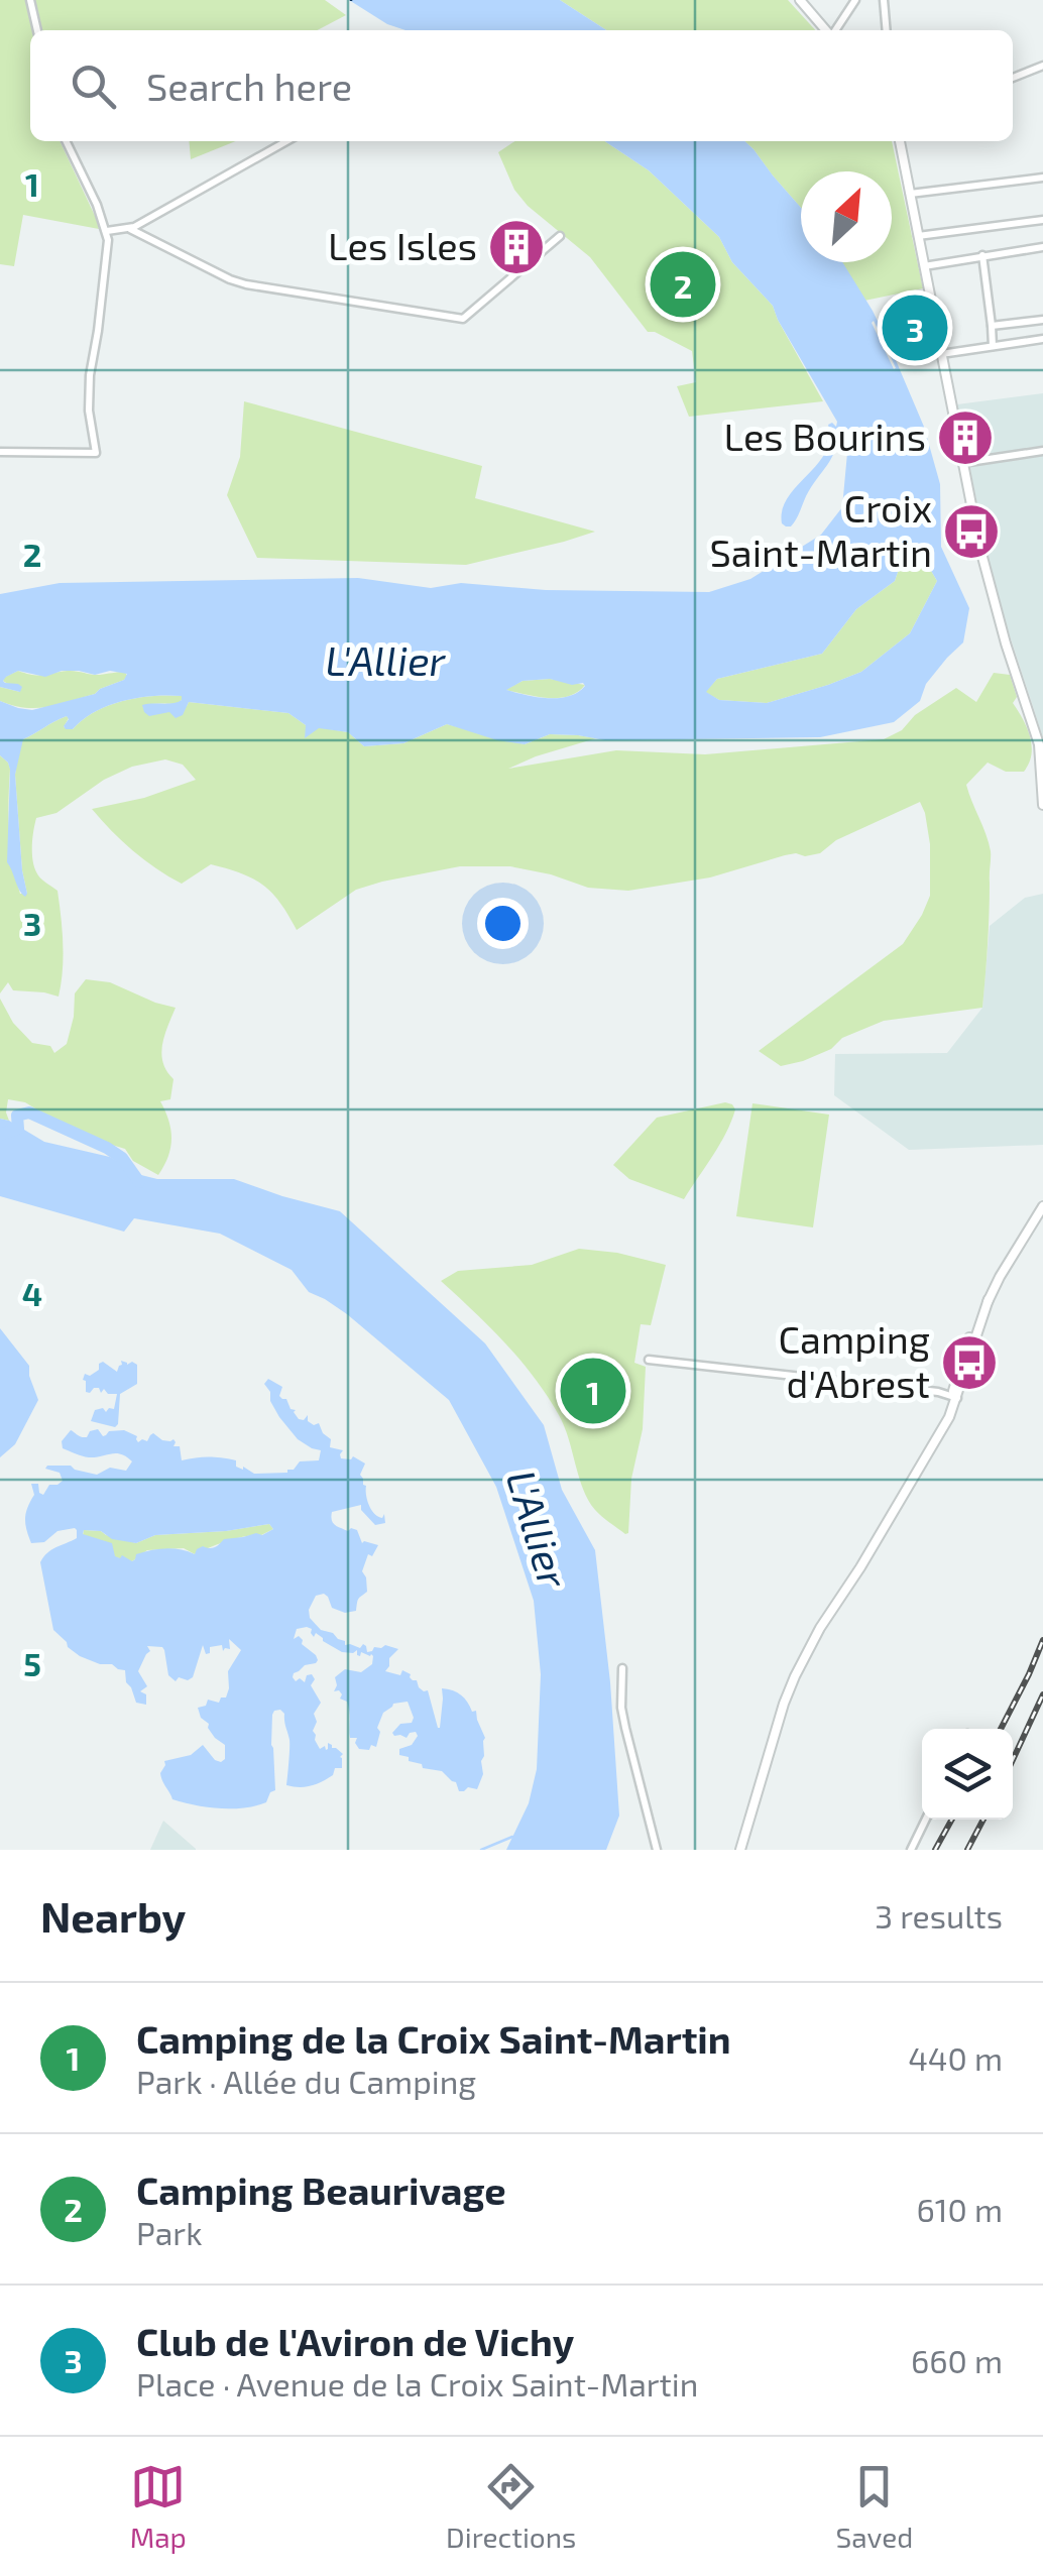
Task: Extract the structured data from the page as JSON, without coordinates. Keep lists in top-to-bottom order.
{
  "water": ["L'Allier"],
  "places": {
    "building": ["Les Isles", "Les Bourins"],
    "bus stop": ["Croix Saint-Martin", "Camping d'Abrest"]
  },
  "north": "top right",
  "page": {
    "search": "Search here",
    "pins": ["2", "3", "1"],
    "heading": ["Nearby", "3 results"],
    "list": [
      {
        "mark": "1",
        "name": "Camping de la Croix Saint-Martin",
        "note": "Park · Allée du Camping",
        "value": "440 m"
      },
      {
        "mark": "2",
        "name": "Camping Beaurivage",
        "note": "Park",
        "value": "610 m"
      },
      {
        "mark": "3",
        "name": "Club de l'Aviron de Vichy",
        "note": "Place · Avenue de la Croix Saint-Martin",
        "value": "660 m"
      }
    ],
    "nav": ["Map", "Directions", "Saved"]
  },
  "grid": {
    "rows": [
      "1",
      "2",
      "3",
      "4",
      "5"
    ]
  }
}
